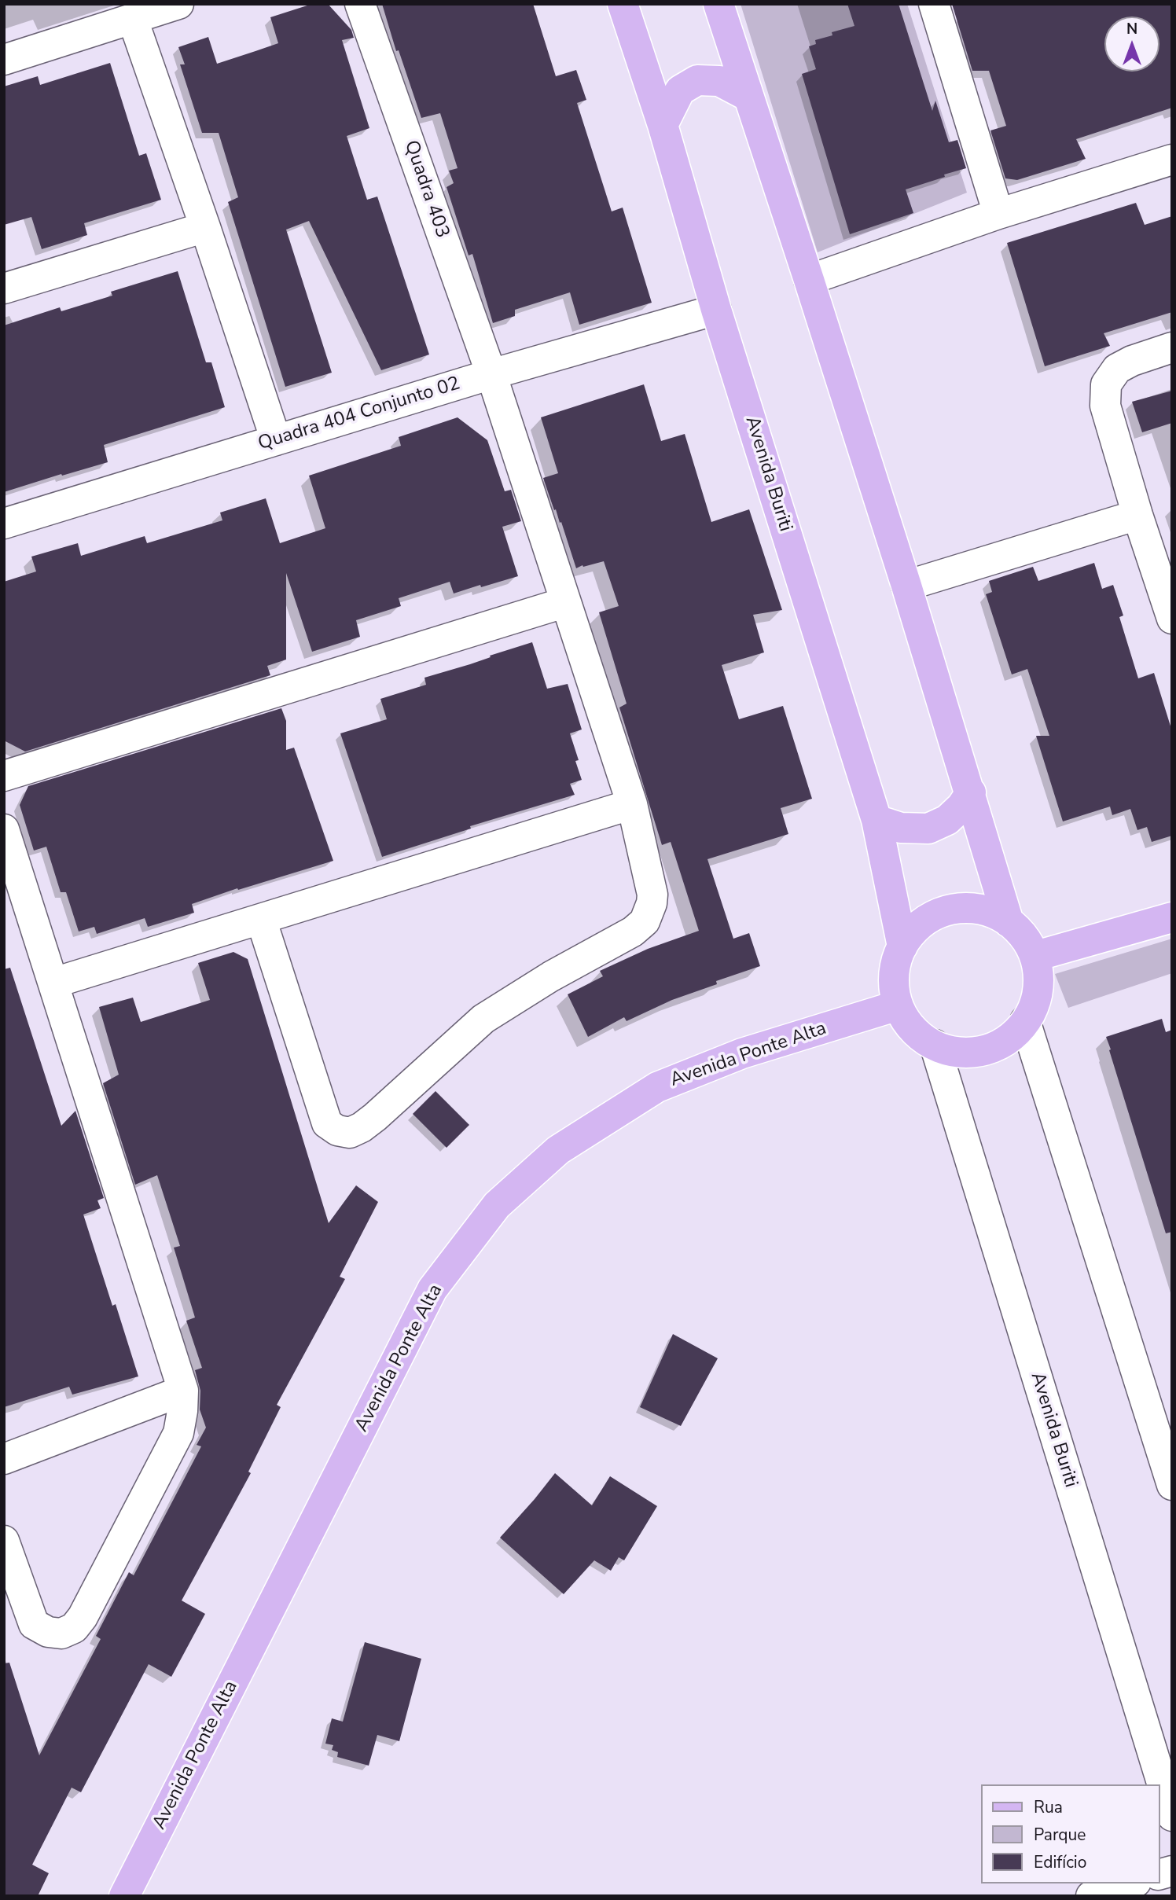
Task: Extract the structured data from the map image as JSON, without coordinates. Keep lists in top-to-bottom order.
{
  "streets": {
    "main road": ["Avenida Buriti", "Avenida Ponte Alta"],
    "street": ["Quadra 403", "Quadra 404 Conjunto 02"]
  },
  "crossings": [
    ["Quadra 403", "Quadra 404 Conjunto 02"],
    ["Quadra 404 Conjunto 02", "Avenida Buriti"],
    ["Avenida Buriti", "Avenida Ponte Alta"]
  ],
  "legend": ["Rua", "Parque", "Edifício"],
  "north": "top"
}
